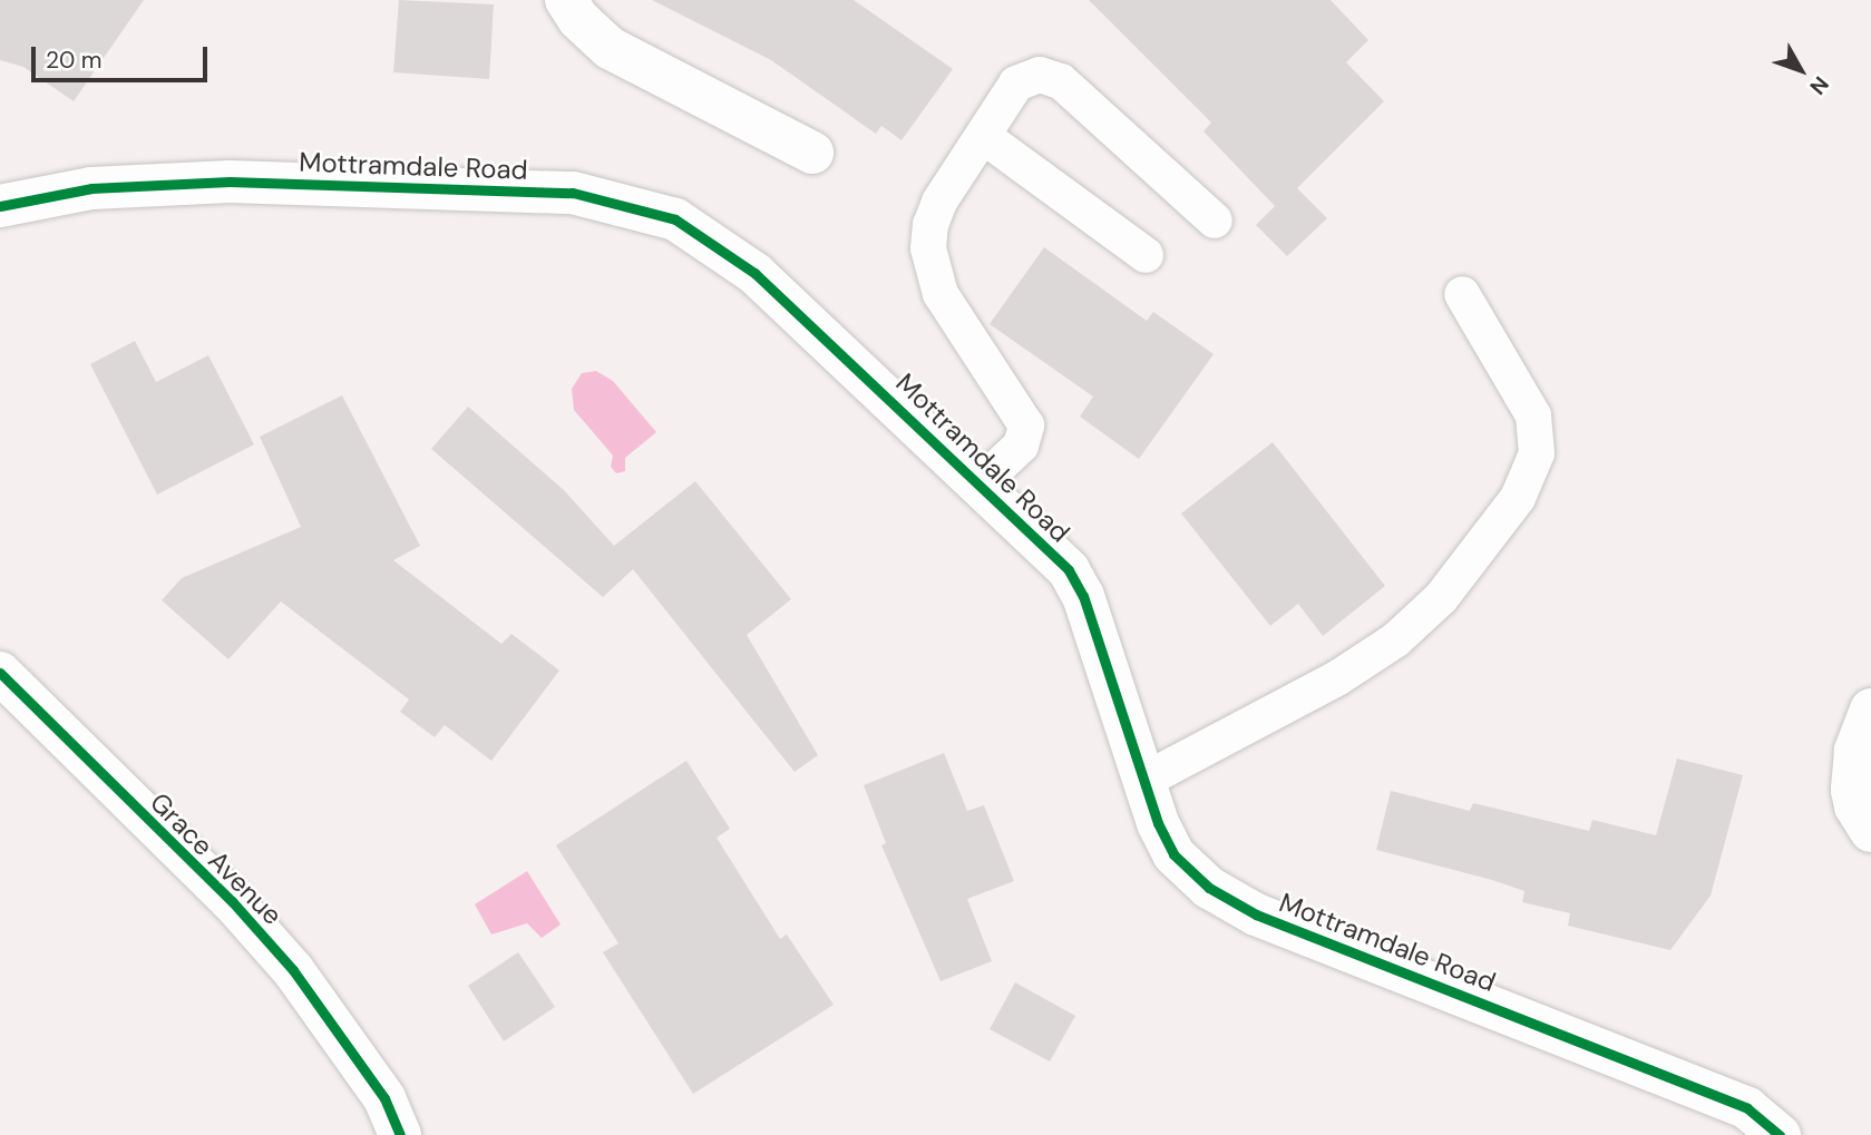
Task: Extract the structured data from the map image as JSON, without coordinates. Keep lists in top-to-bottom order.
{
  "streets": {
    "street": ["Mottramdale Road", "Grace Avenue"]
  },
  "scale_bar": "20 m",
  "north": "bottom right"
}
